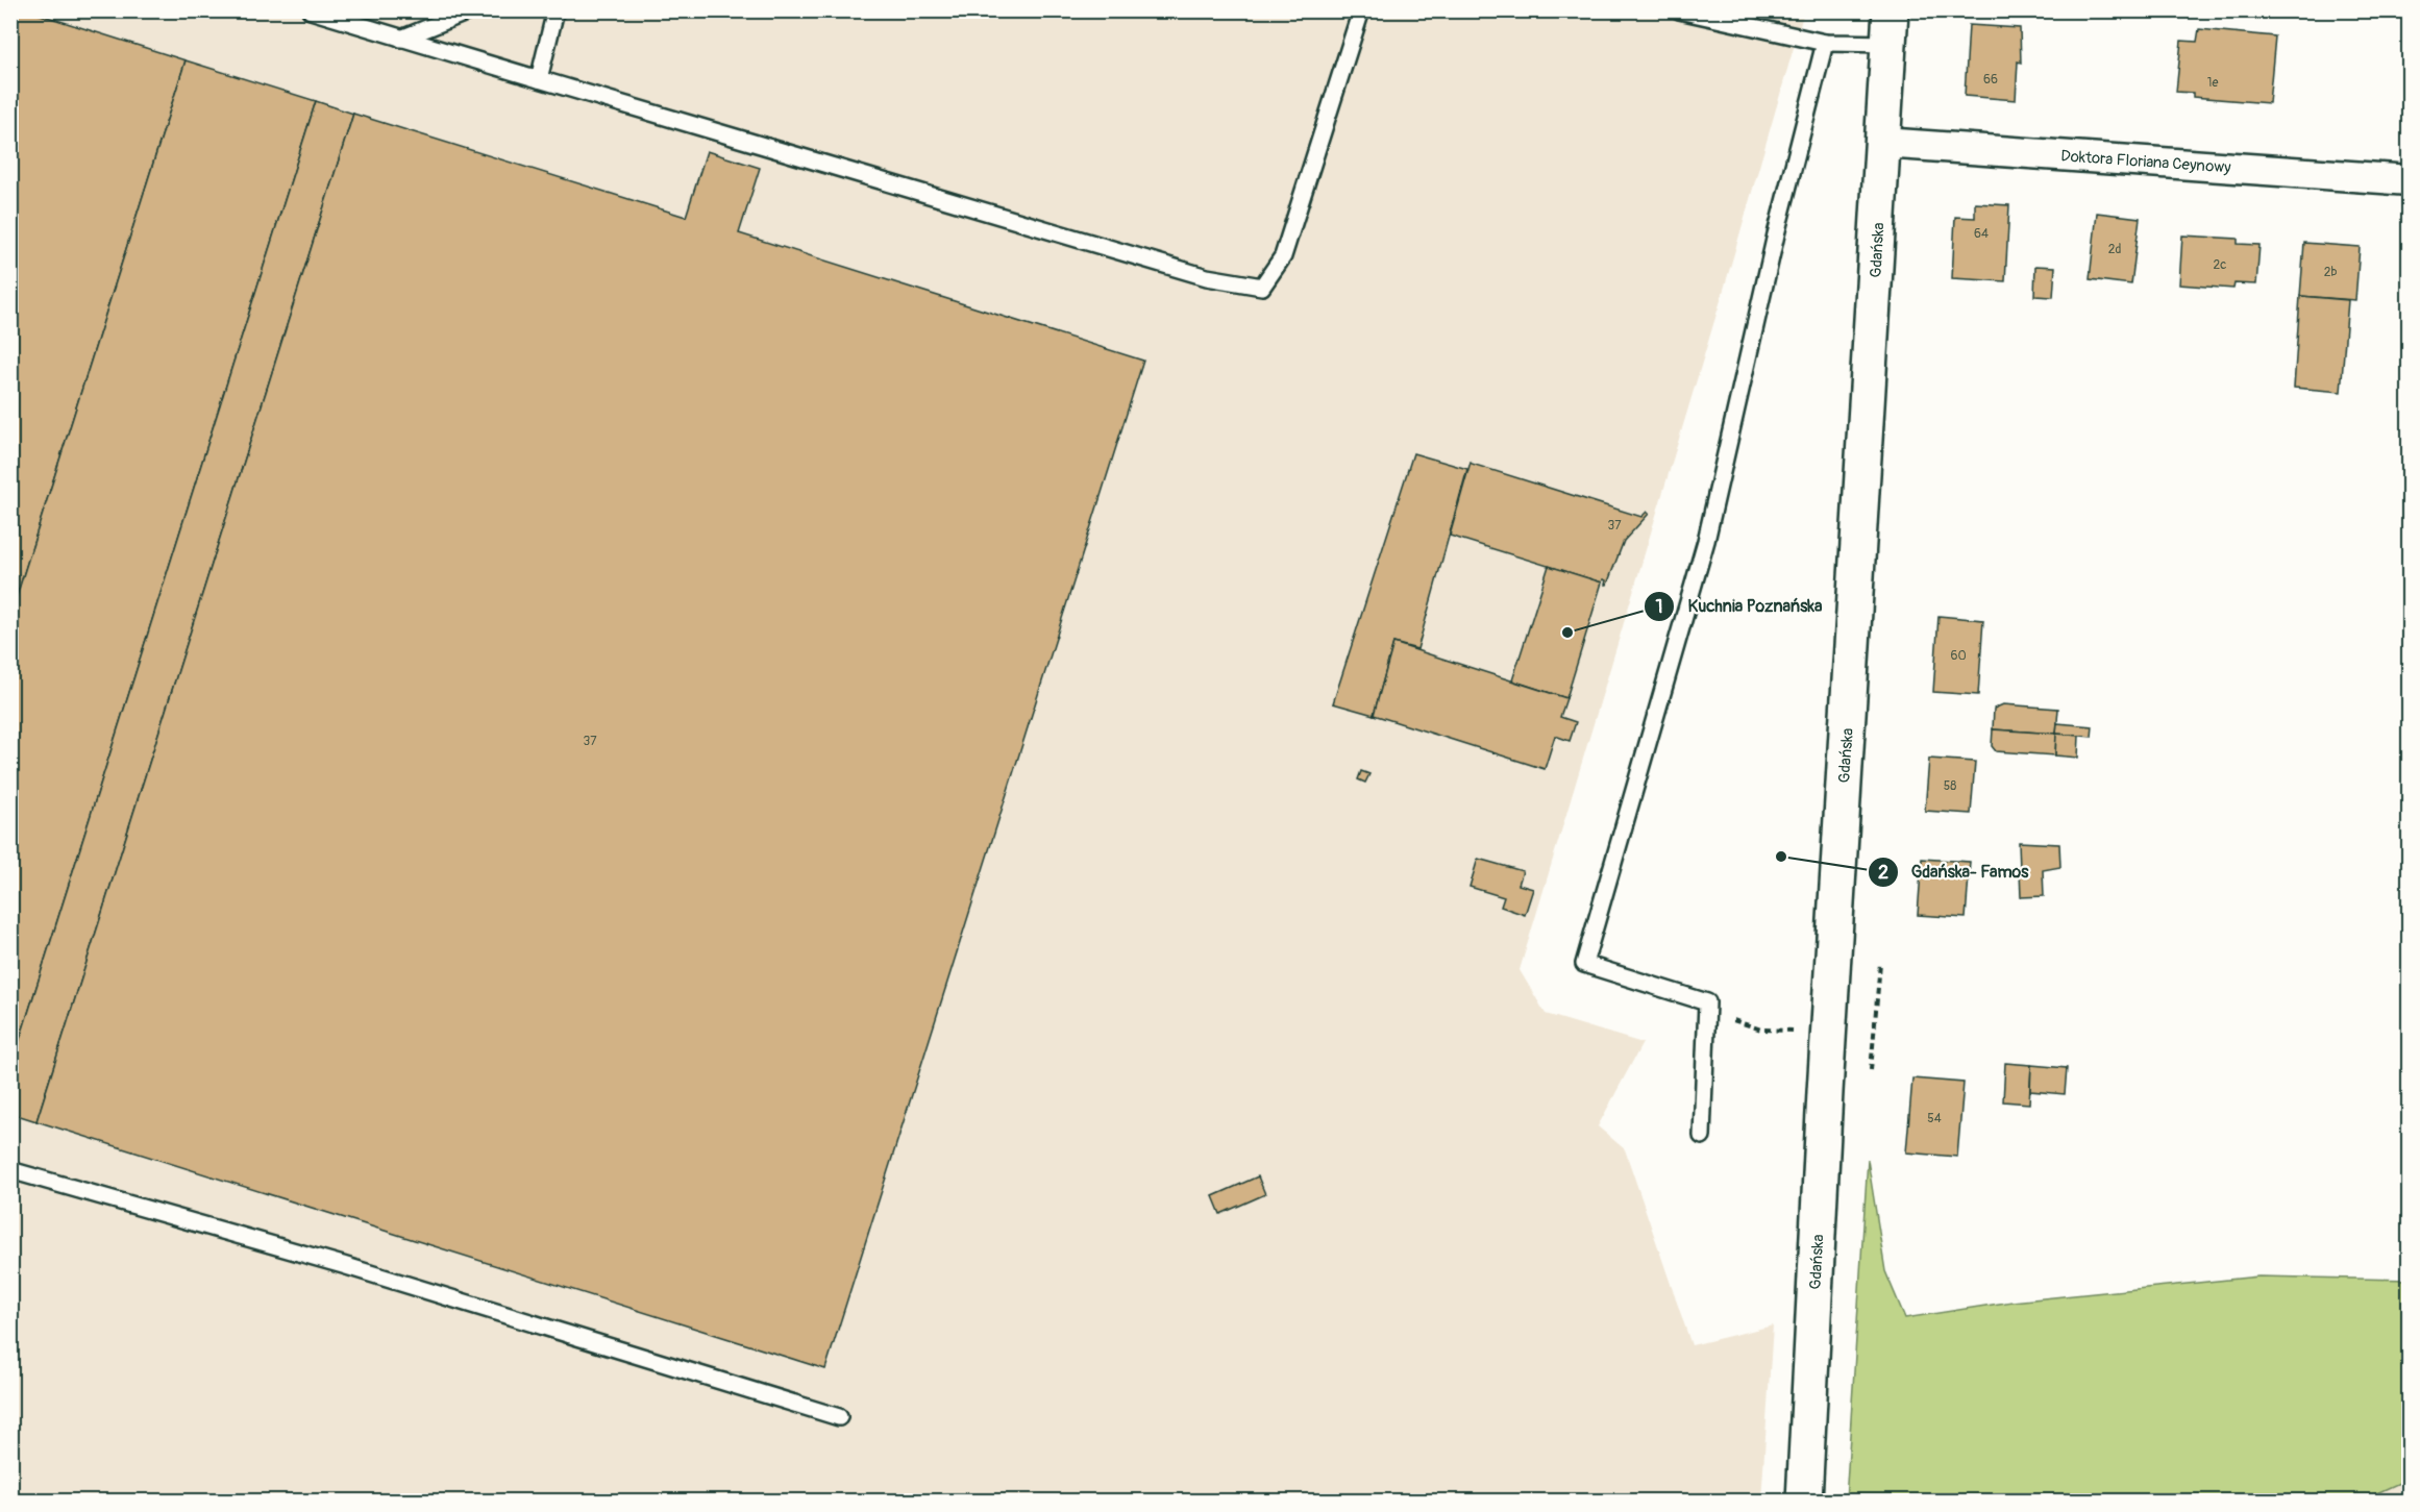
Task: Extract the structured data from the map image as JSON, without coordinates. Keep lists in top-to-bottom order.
{
  "streets": {
    "main road": ["Gdańska"],
    "street": ["Doktora Floriana Ceynowy"]
  },
  "crossings": [
    ["Doktora Floriana Ceynowy", "Gdańska"]
  ],
  "places": ["Kuchnia Poznańska", "Gdańska- Famos"],
  "house_numbers": [
    "66",
    "1e",
    "64",
    "2d",
    "2c",
    "2b",
    "37",
    "60",
    "37",
    "58",
    "54"
  ]
}
